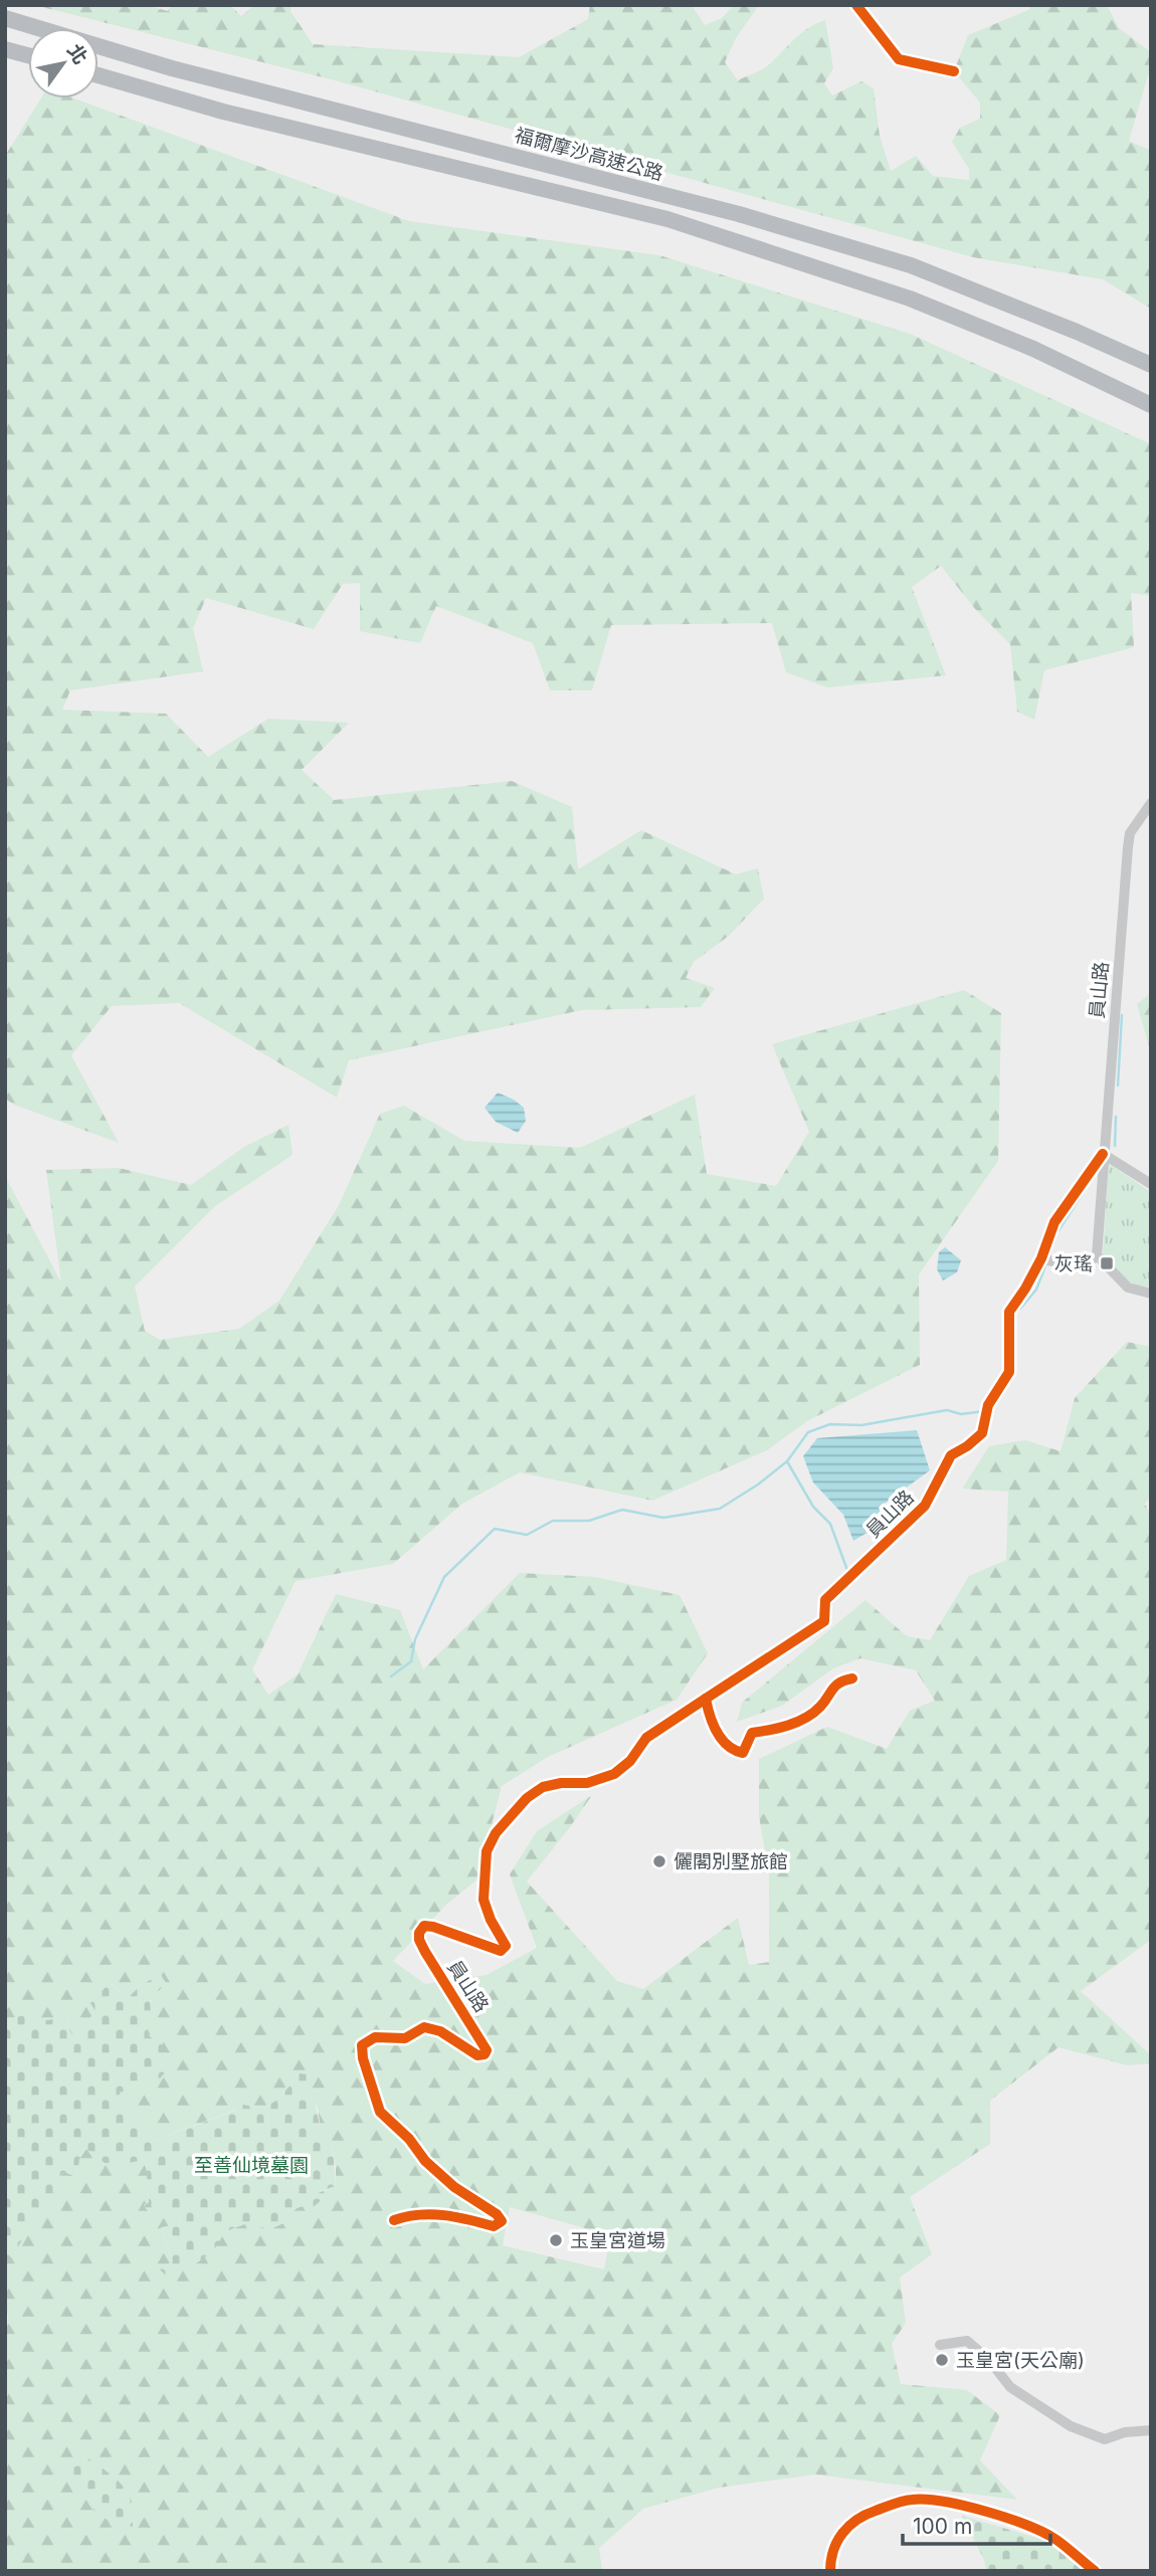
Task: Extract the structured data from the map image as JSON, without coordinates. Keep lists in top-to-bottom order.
{
  "streets": {
    "highway": ["福爾摩沙高速公路"],
    "street": ["員山路"]
  },
  "parks": ["至善仙境墓園"],
  "places": {
    "transit": ["灰瑤"],
    "other": ["儷閣別墅旅館", "玉皇宮道場", "玉皇宮(天公廟)"]
  },
  "scale_bar": "100 m",
  "north": "top right"
}
